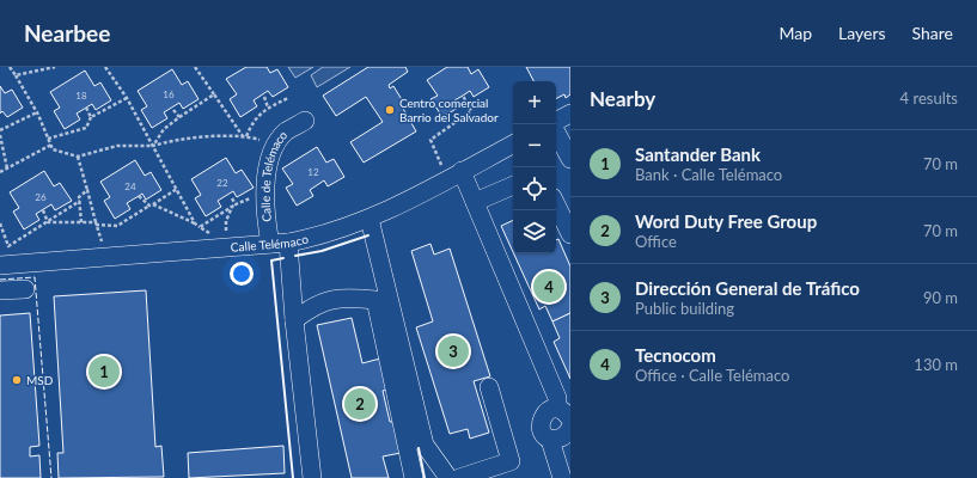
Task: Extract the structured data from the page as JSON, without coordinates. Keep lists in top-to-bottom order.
{
  "streets": {
    "street": ["Calle de Telémaco", "Calle Telémaco"]
  },
  "crossings": [
    ["Calle de Telémaco", "Calle Telémaco"]
  ],
  "places": ["Centro comercial Barrio del Salvador", "MSD"],
  "house_numbers": [
    "16",
    "18",
    "12",
    "22",
    "24",
    "26"
  ],
  "page": {
    "header": "Nearbee",
    "nav": ["Map", "Layers", "Share"],
    "heading": ["Nearby", "4 results"],
    "map_buttons": ["+", "−"],
    "list": [
      {
        "mark": "1",
        "name": "Santander Bank",
        "note": "Bank · Calle Telémaco",
        "value": "70 m"
      },
      {
        "mark": "2",
        "name": "Word Duty Free Group",
        "note": "Office",
        "value": "70 m"
      },
      {
        "mark": "3",
        "name": "Dirección General de Tráfico",
        "note": "Public building",
        "value": "90 m"
      },
      {
        "mark": "4",
        "name": "Tecnocom",
        "note": "Office · Calle Telémaco",
        "value": "130 m"
      }
    ],
    "pins": [
      "4",
      "3",
      "1",
      "2"
    ]
  }
}
